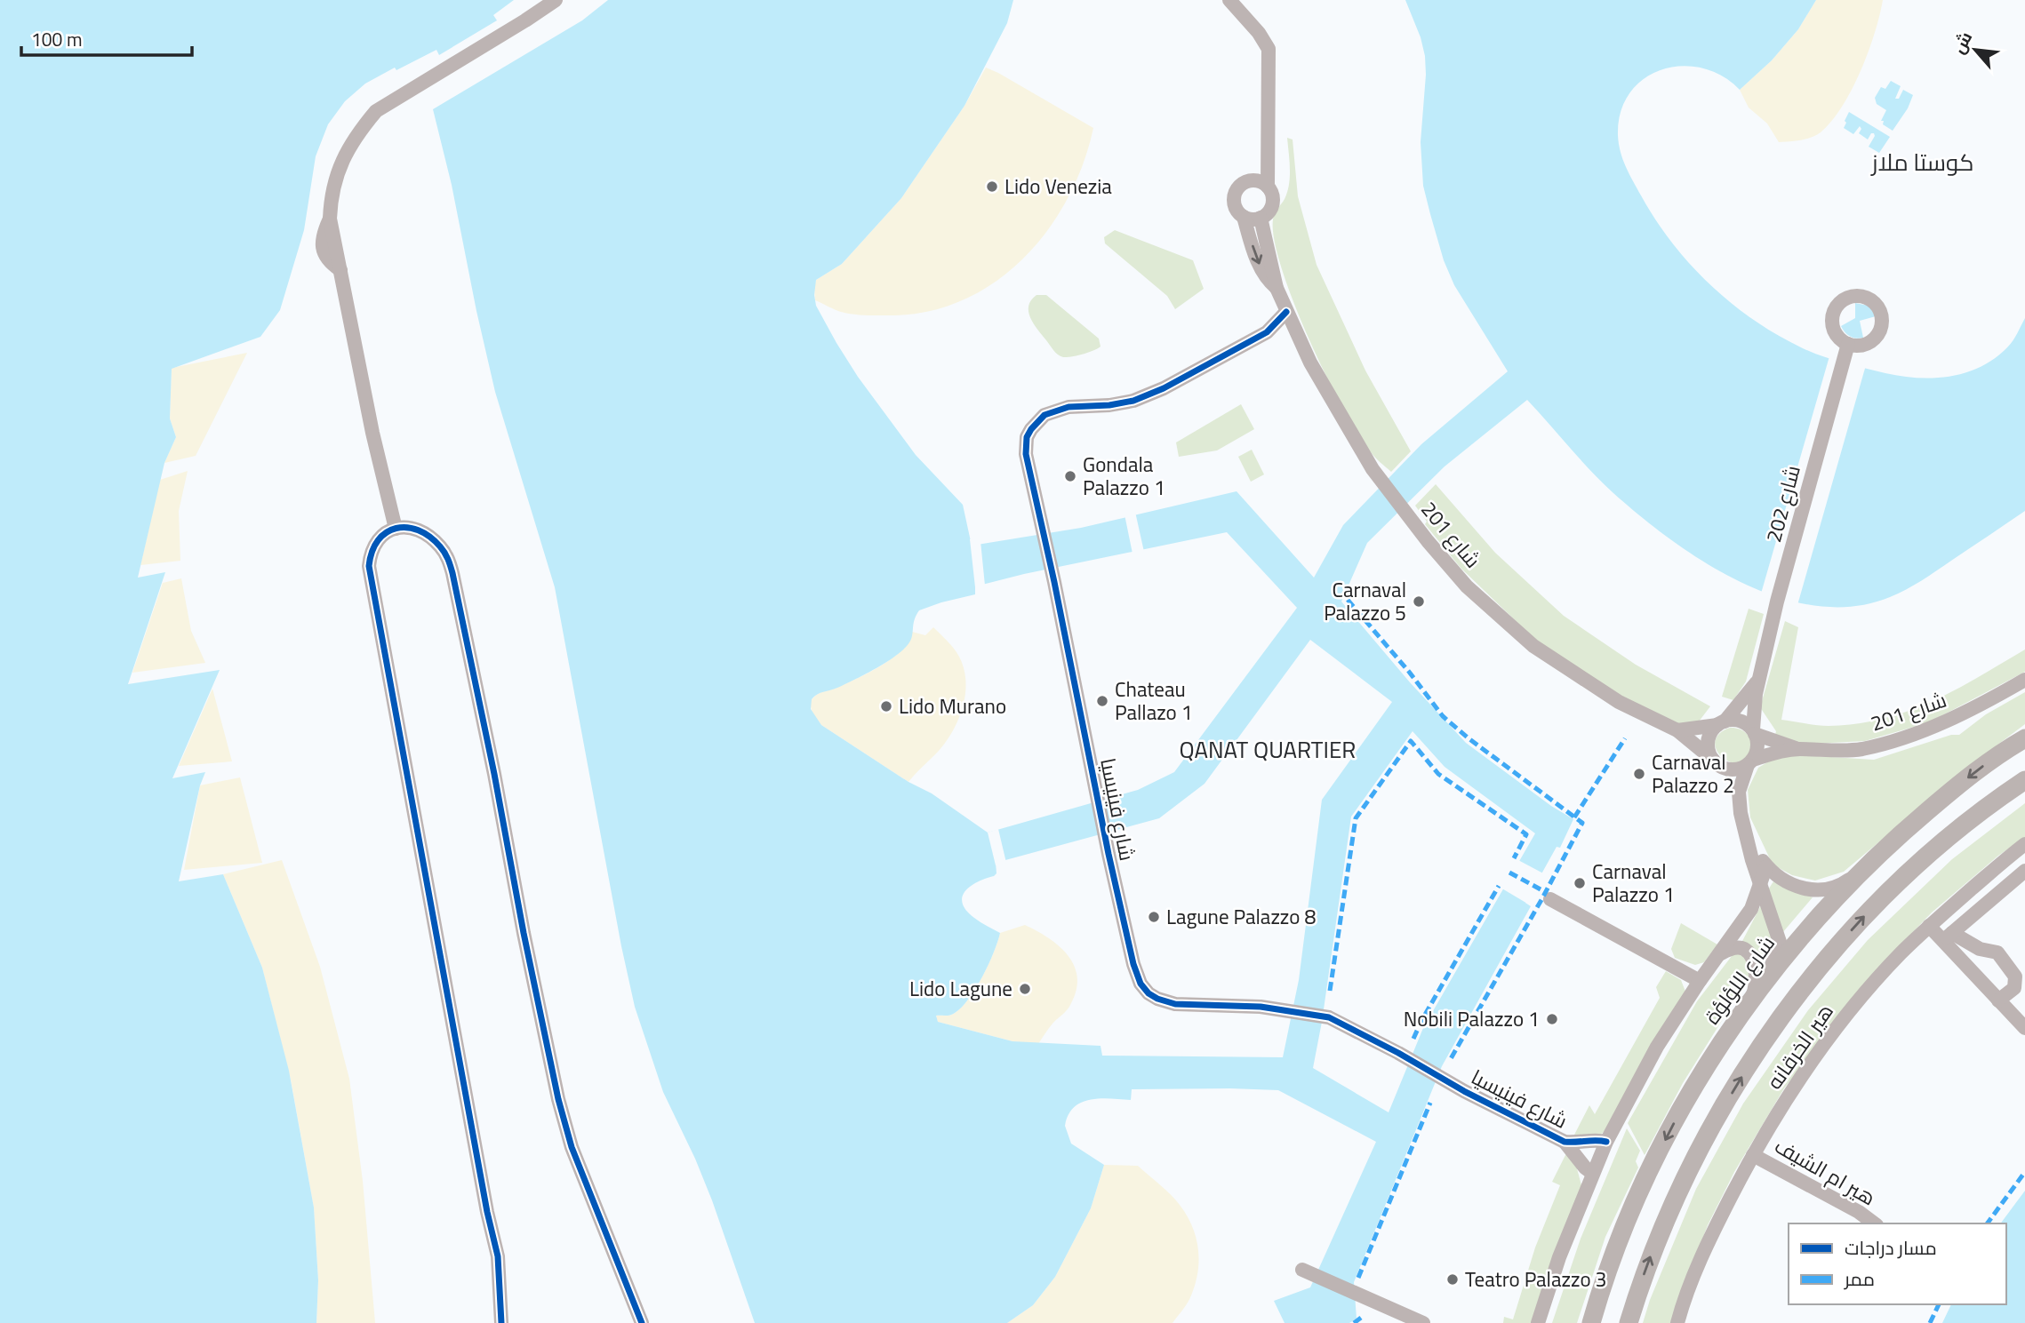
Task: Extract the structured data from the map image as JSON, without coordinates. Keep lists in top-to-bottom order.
{
  "streets": {
    "main road": ["شارع اللؤلؤة"],
    "street": [
      "شارع 202",
      "شارع 201",
      "شارع فينيسيا",
      "هير الخرقانه",
      "هير ام الشيف"
    ]
  },
  "crossings": [
    ["شارع 202", "شارع 201"],
    ["شارع 201", "شارع فينيسيا"],
    ["شارع 201", "شارع اللؤلؤة"],
    ["هير الخرقانه", "هير ام الشيف"]
  ],
  "districts": ["كوستا ملاز", "QANAT QUARTIER"],
  "places": [
    "Lido Venezia",
    "Gondala Palazzo 1",
    "Carnaval Palazzo 5",
    "Chateau Pallazo 1",
    "Lido Murano",
    "Carnaval Palazzo 2",
    "Carnaval Palazzo 1",
    "Lagune Palazzo 8",
    "Lido Lagune",
    "Nobili Palazzo 1",
    "Teatro Palazzo 3"
  ],
  "legend": ["مسار دراجات", "ممر"],
  "scale_bar": "100 m",
  "north": "top left"
}
